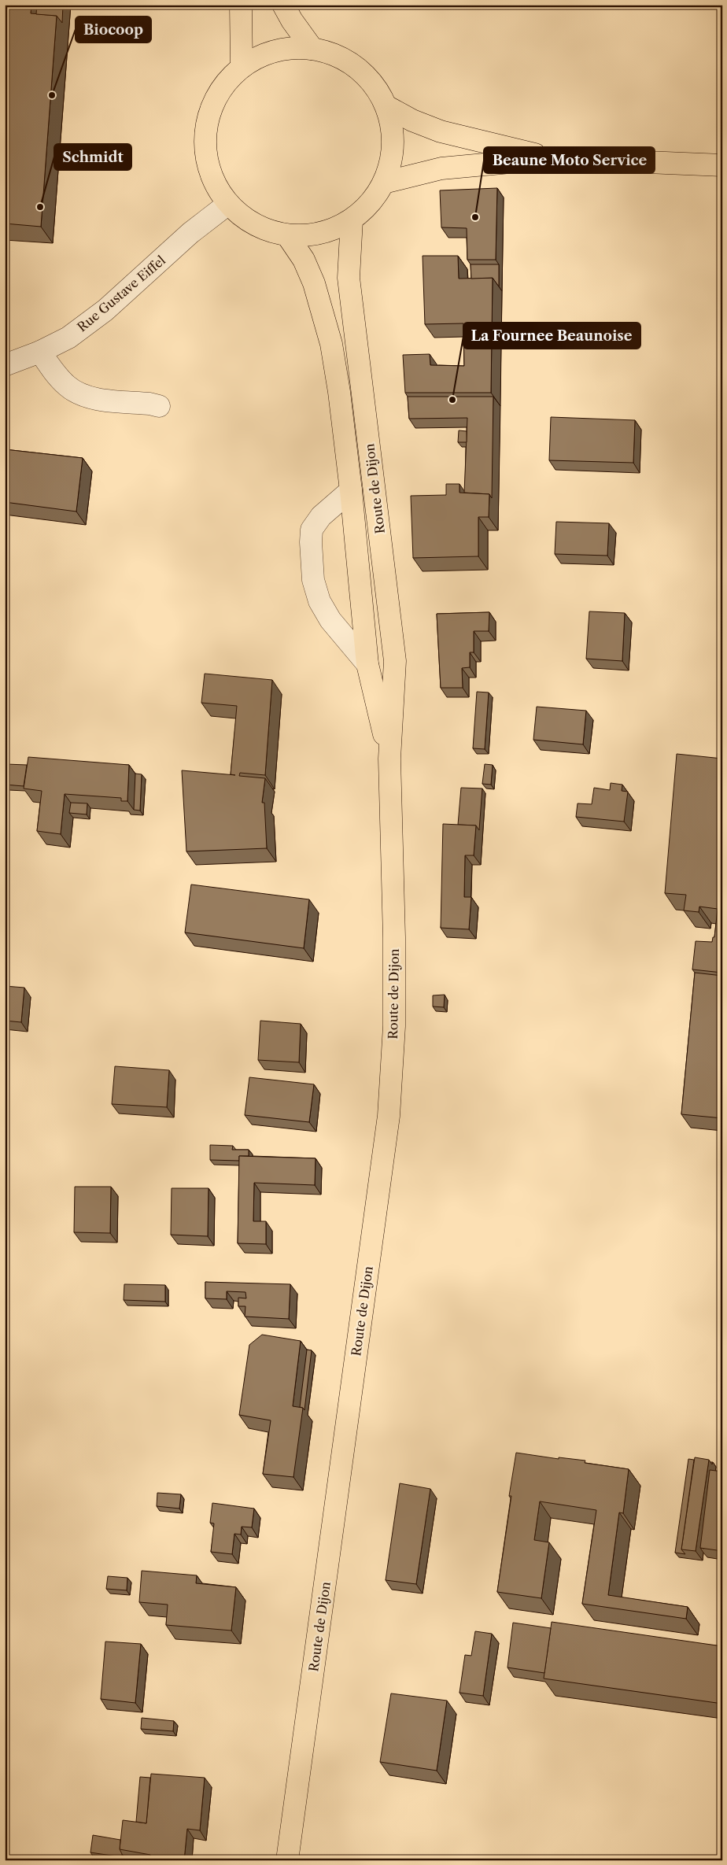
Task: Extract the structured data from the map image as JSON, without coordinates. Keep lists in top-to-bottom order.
{
  "streets": {
    "main road": ["Route de Dijon"],
    "street": ["Rue Gustave Eiffel"]
  },
  "places": [
    "Biocoop",
    "Schmidt",
    "Beaune Moto Service",
    "La Fournee Beaunoise"
  ]
}
